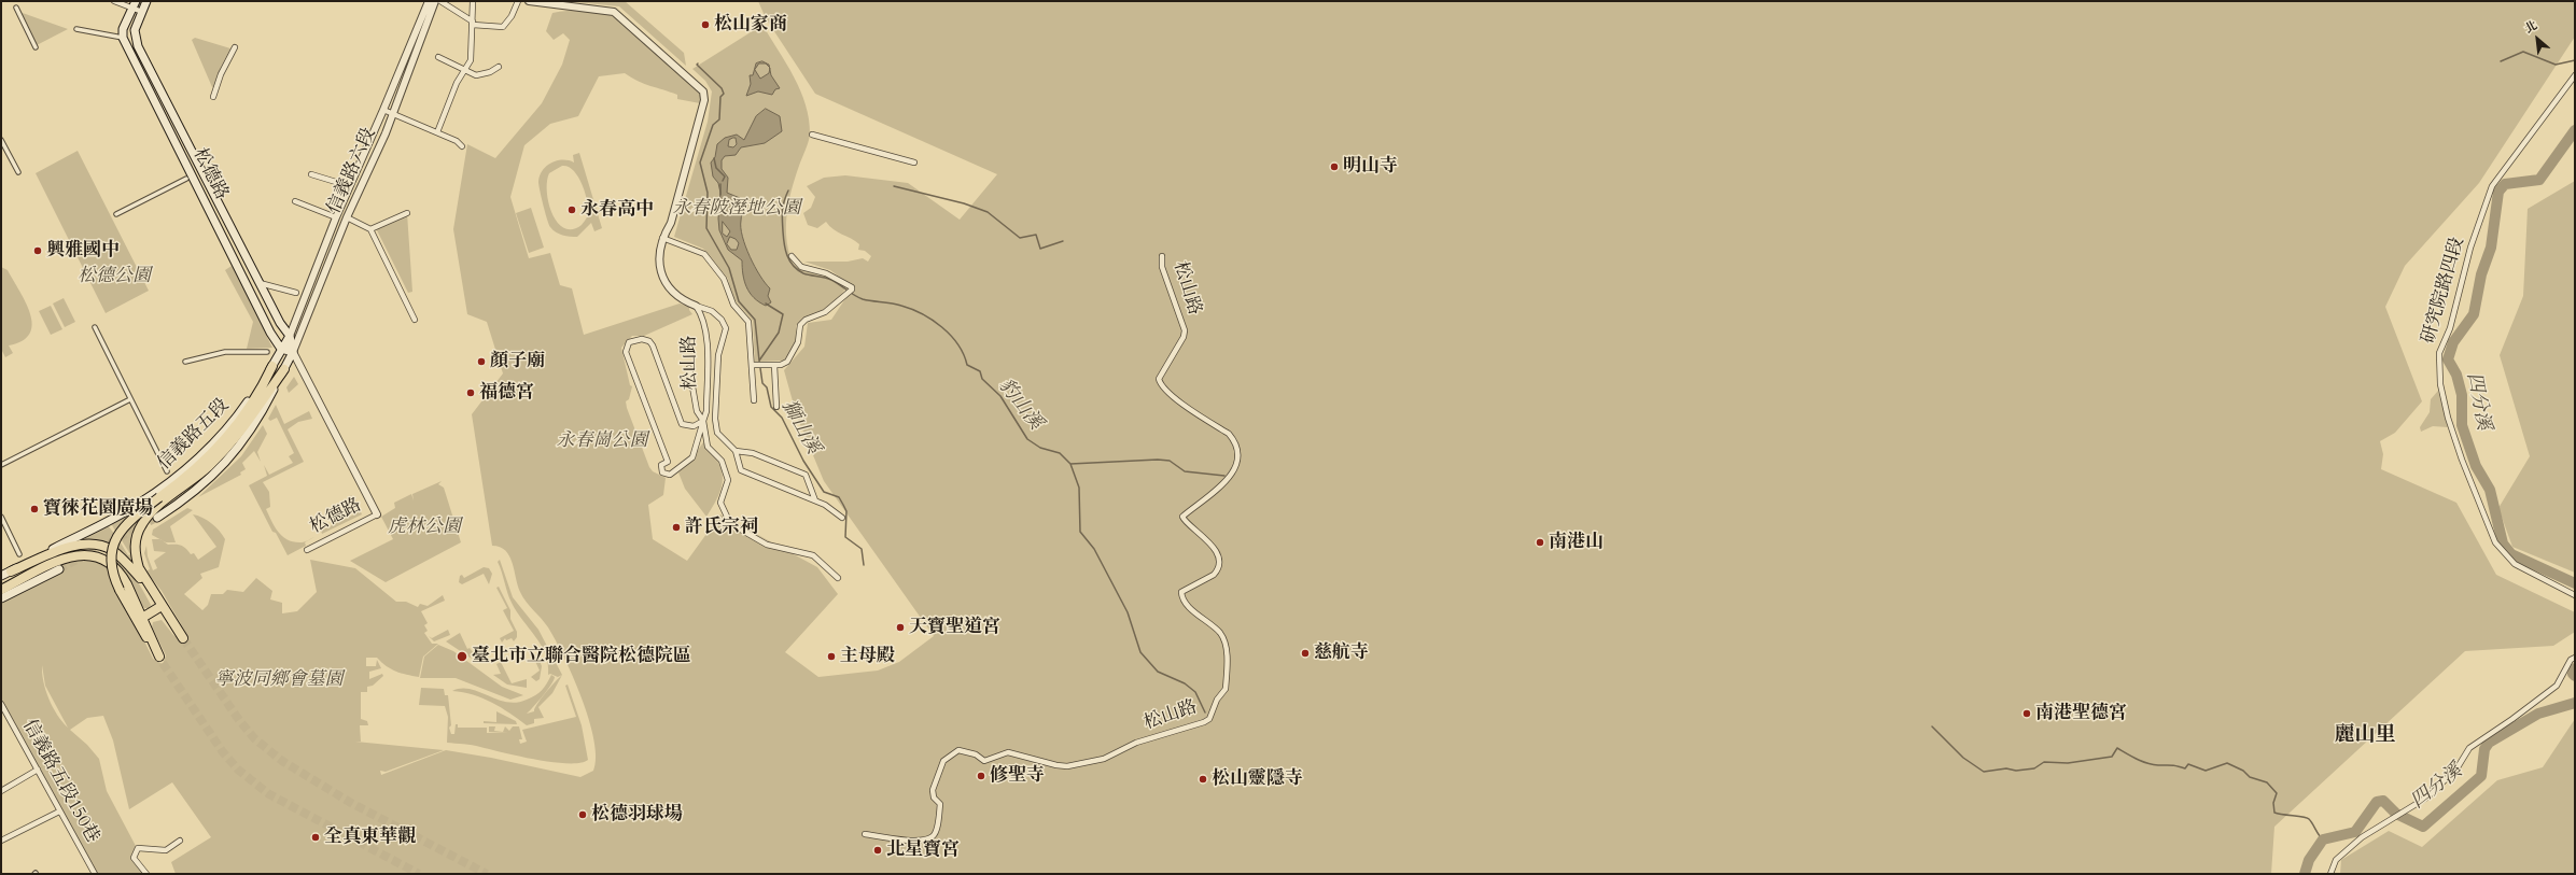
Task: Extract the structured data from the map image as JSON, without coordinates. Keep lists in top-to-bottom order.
{
  "streets": {
    "main road": ["松德路", "信義路五段"],
    "street": [
      "信義路六段",
      "松山路",
      "研究院路四段",
      "信義路五段150巷"
    ]
  },
  "crossings": [
    ["信義路六段", "松德路"],
    ["信義路六段", "信義路五段"],
    ["松德路", "信義路五段"]
  ],
  "districts": ["麗山里"],
  "water": ["四分溪", "豹山溪", "獅山溪"],
  "parks": [
    "永春陂溼地公園",
    "松德公園",
    "永春崗公園",
    "虎林公園",
    "寧波同鄉會墓園"
  ],
  "places": [
    "松山家商",
    "明山寺",
    "永春高中",
    "興雅國中",
    "顏子廟",
    "福德宮",
    "寶徠花園廣場",
    "許氏宗祠",
    "南港山",
    "天寶聖道宮",
    "慈航寺",
    "臺北市立聯合醫院松德院區",
    "主母殿",
    "南港聖德宮",
    "修聖寺",
    "松山靈隱寺",
    "松德羽球場",
    "全真東華觀",
    "北星寶宮"
  ],
  "north": "top left"
}
